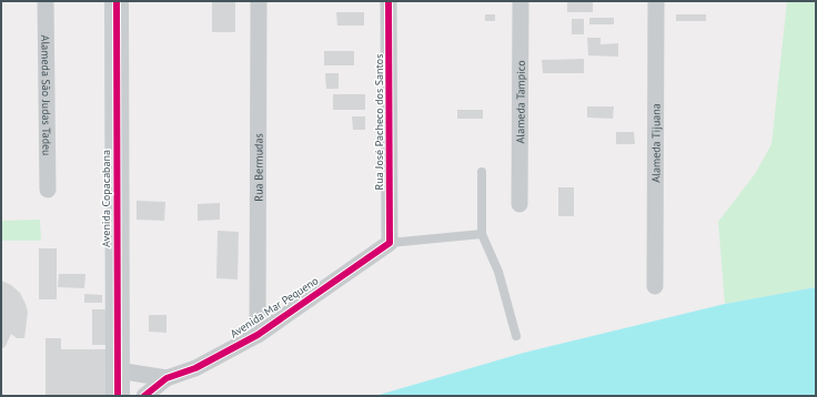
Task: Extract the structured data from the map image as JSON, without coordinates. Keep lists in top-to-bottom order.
{
  "streets": {
    "street": [
      "Alameda São Judas Tadeu",
      "Alameda Tampico",
      "Rua José Pacheco dos Santos",
      "Alameda Tijuana",
      "Rua Bermudas",
      "Avenida Copacabana",
      "Avenida Mar Pequeno"
    ]
  },
  "crossings": [
    ["Rua José Pacheco dos Santos", "Avenida Mar Pequeno"],
    ["Rua Bermudas", "Avenida Mar Pequeno"],
    ["Avenida Copacabana", "Avenida Mar Pequeno"]
  ]
}
